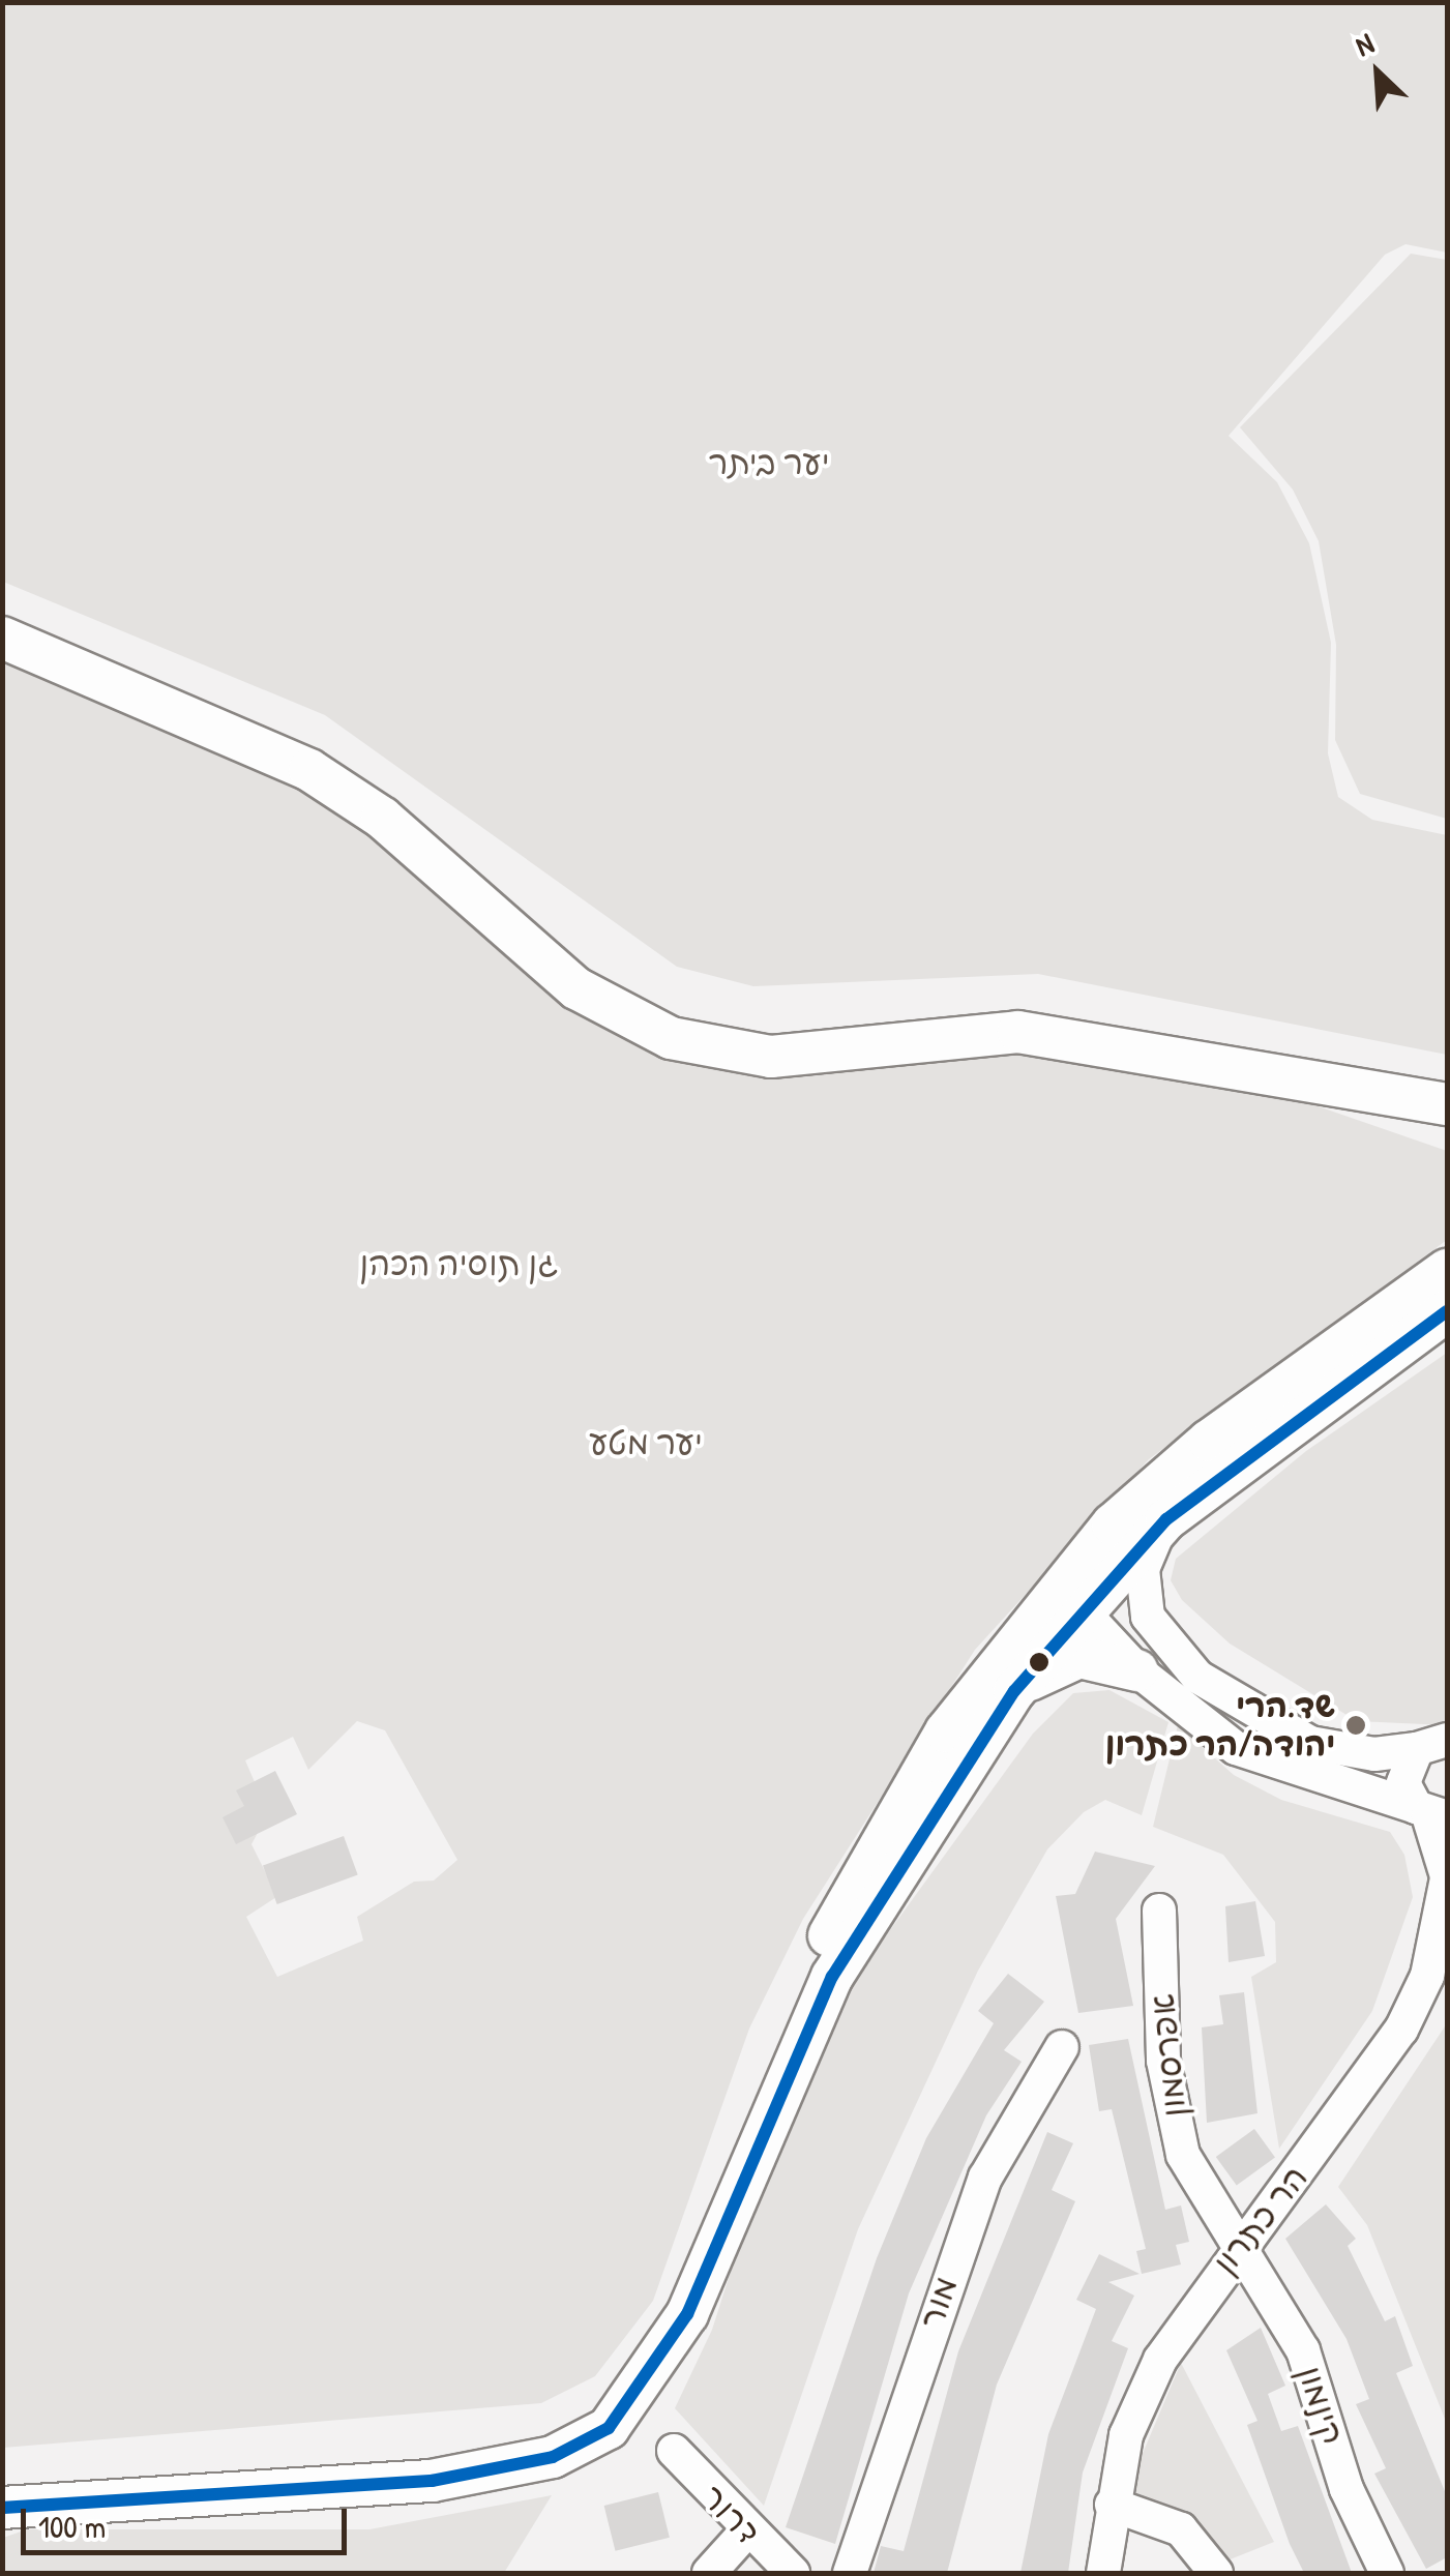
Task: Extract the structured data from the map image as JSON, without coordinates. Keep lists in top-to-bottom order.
{
  "streets": {
    "street": [
      "אפרסמון",
      "הר כתרון",
      "מור",
      "קינמון",
      "דרור"
    ]
  },
  "crossings": [
    ["אפרסמון", "הר כתרון"],
    ["אפרסמון", "קינמון"],
    ["הר כתרון", "קינמון"]
  ],
  "parks": ["יער ביתר", "גן תוסיה הכהן", "יער מטע"],
  "places": ["שד.הרי יהודה/הר כתרון"],
  "scale_bar": "100 m",
  "north": "top left"
}
